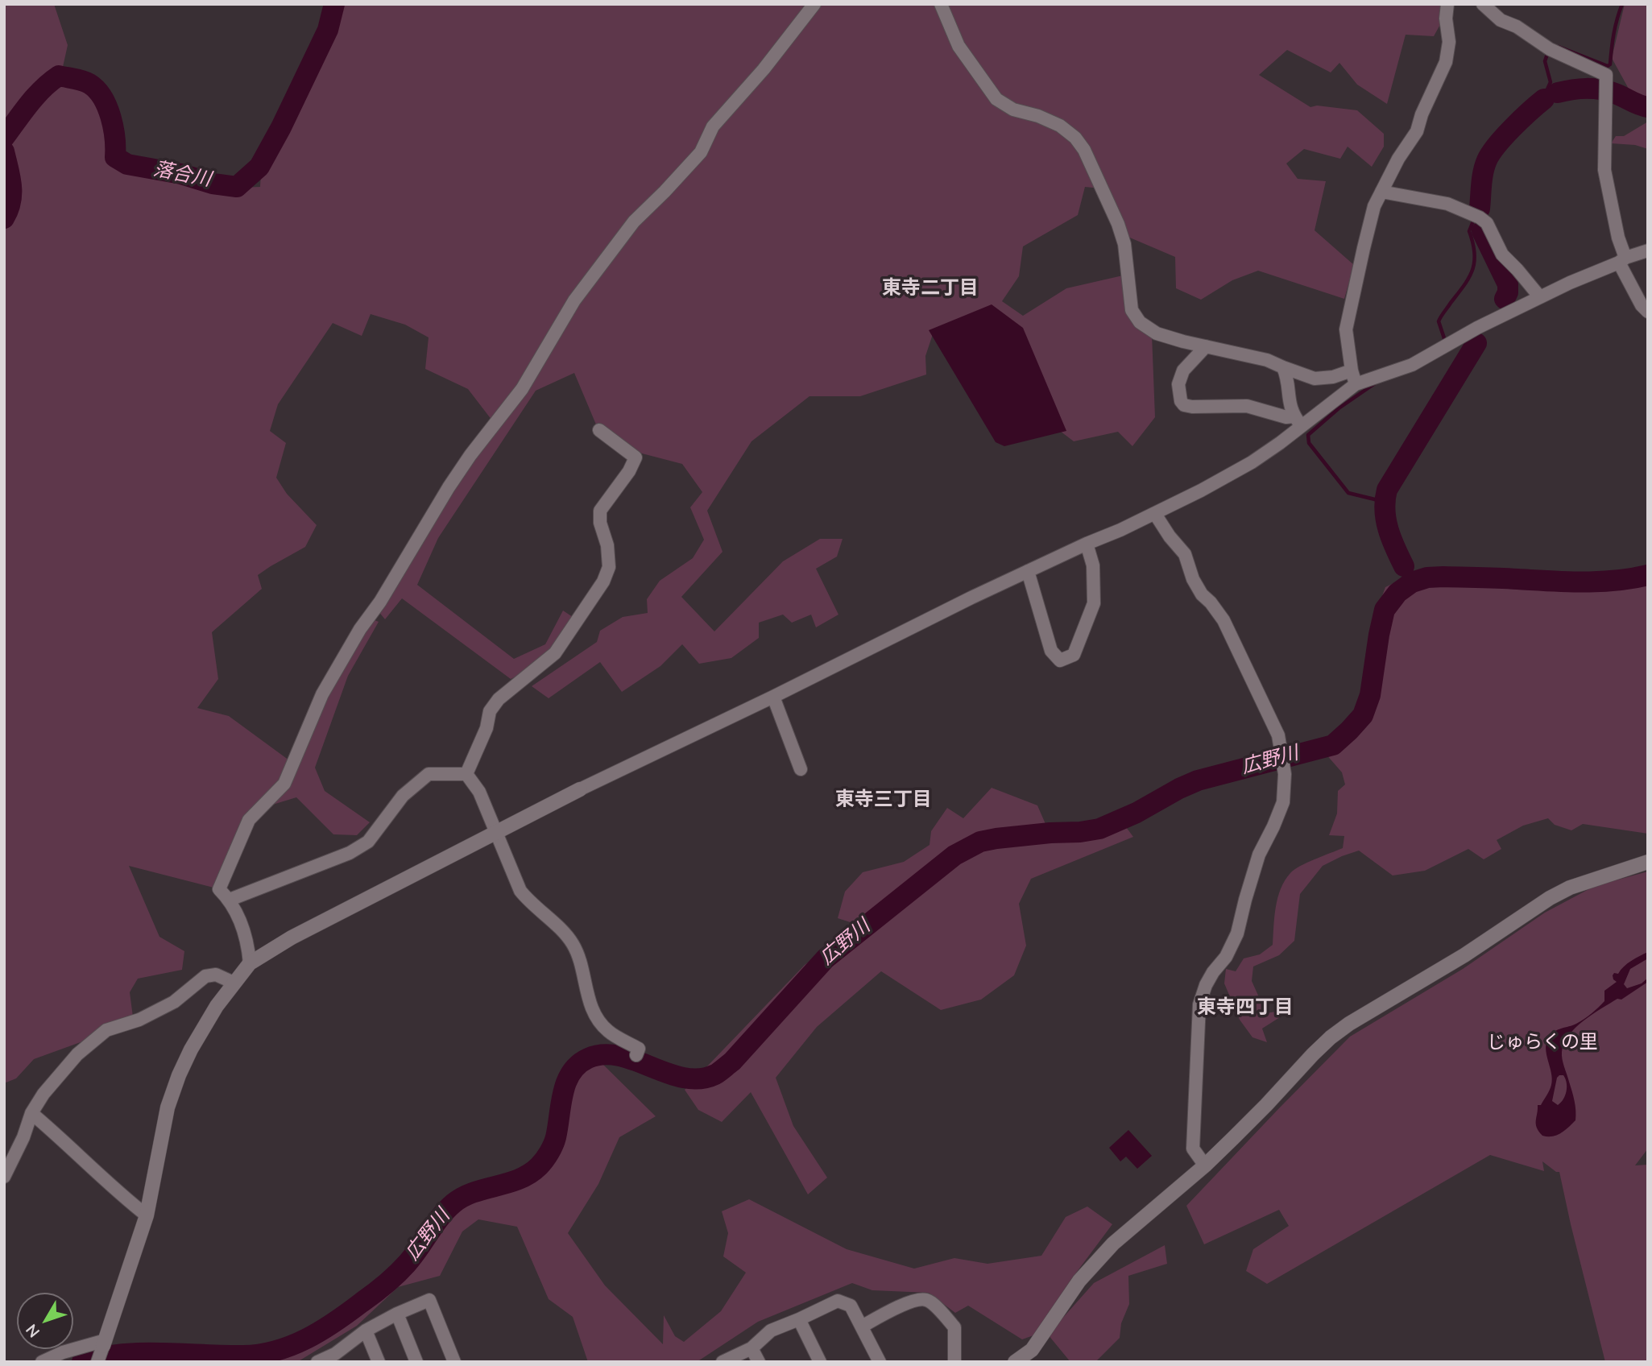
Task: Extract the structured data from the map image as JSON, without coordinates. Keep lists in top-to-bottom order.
{
  "districts": ["東寺二丁目", "東寺三丁目", "東寺四丁目"],
  "water": ["落合川", "広野川"],
  "parks": ["じゅらくの里"],
  "north": "bottom left"
}
